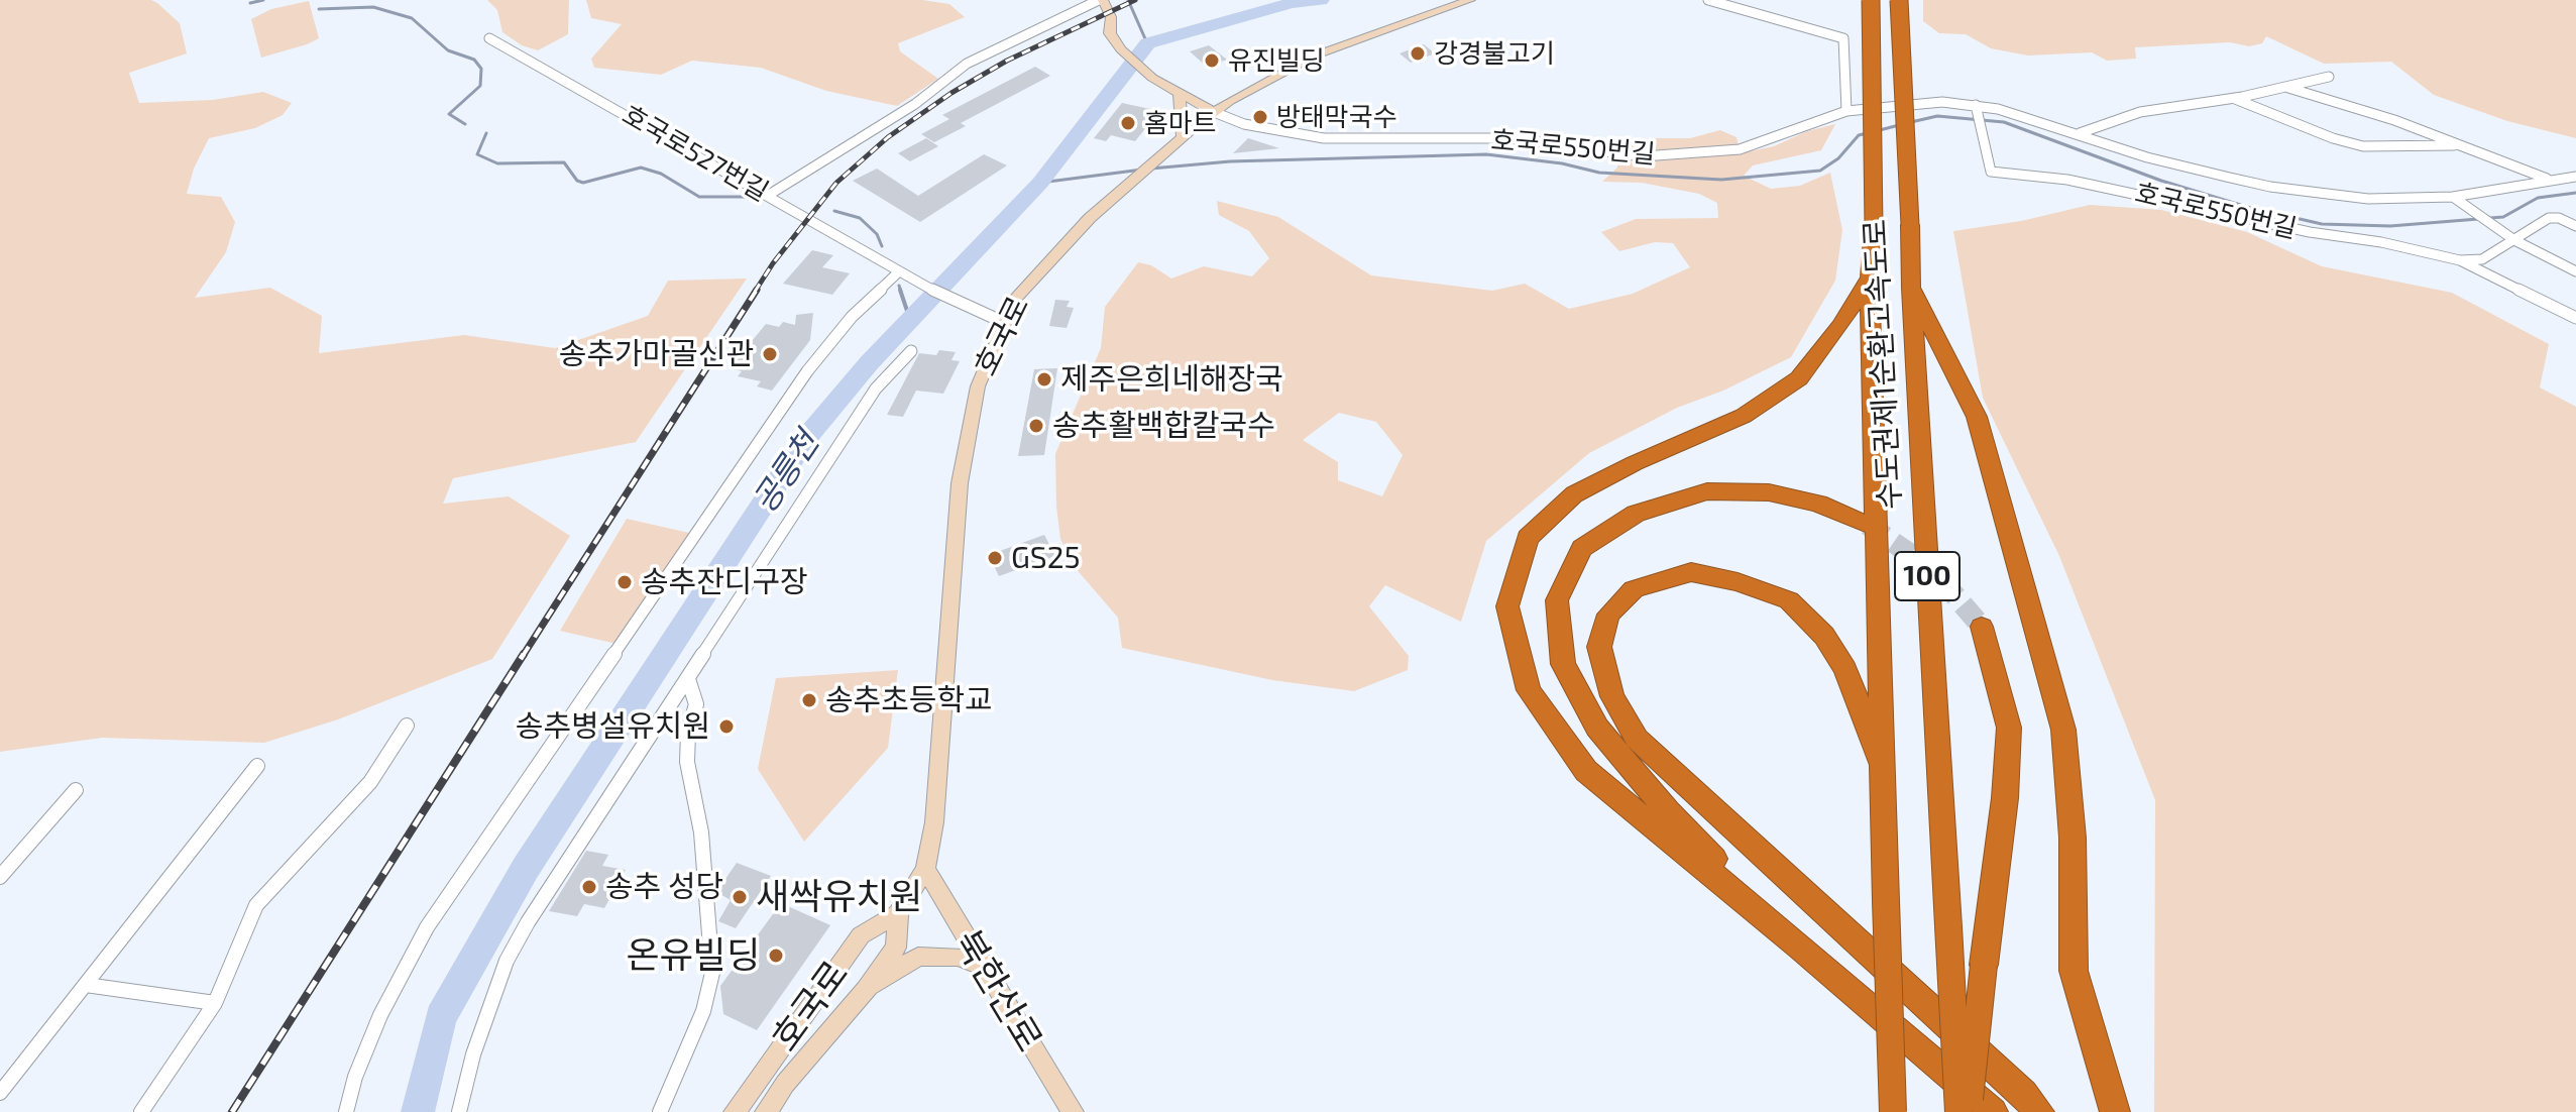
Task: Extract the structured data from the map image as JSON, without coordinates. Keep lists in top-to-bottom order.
{
  "streets": {
    "highway": ["수도권제1순환고속도로", "100"],
    "street": [
      "호국로550번길",
      "호국로527번길",
      "호국로",
      "북한산로"
    ]
  },
  "crossings": [
    ["호국로550번길", "호국로"],
    ["호국로527번길", "호국로"],
    ["호국로", "북한산로"]
  ],
  "water": ["공릉천"],
  "places": [
    "강경불고기",
    "유진빌딩",
    "방태막국수",
    "홈마트",
    "송추가마골신관",
    "제주은희네해장국",
    "송추활백합칼국수",
    "GS25",
    "송추잔디구장",
    "송추초등학교",
    "송추병설유치원",
    "송추 성당",
    "새싹유치원",
    "온유빌딩"
  ]
}
